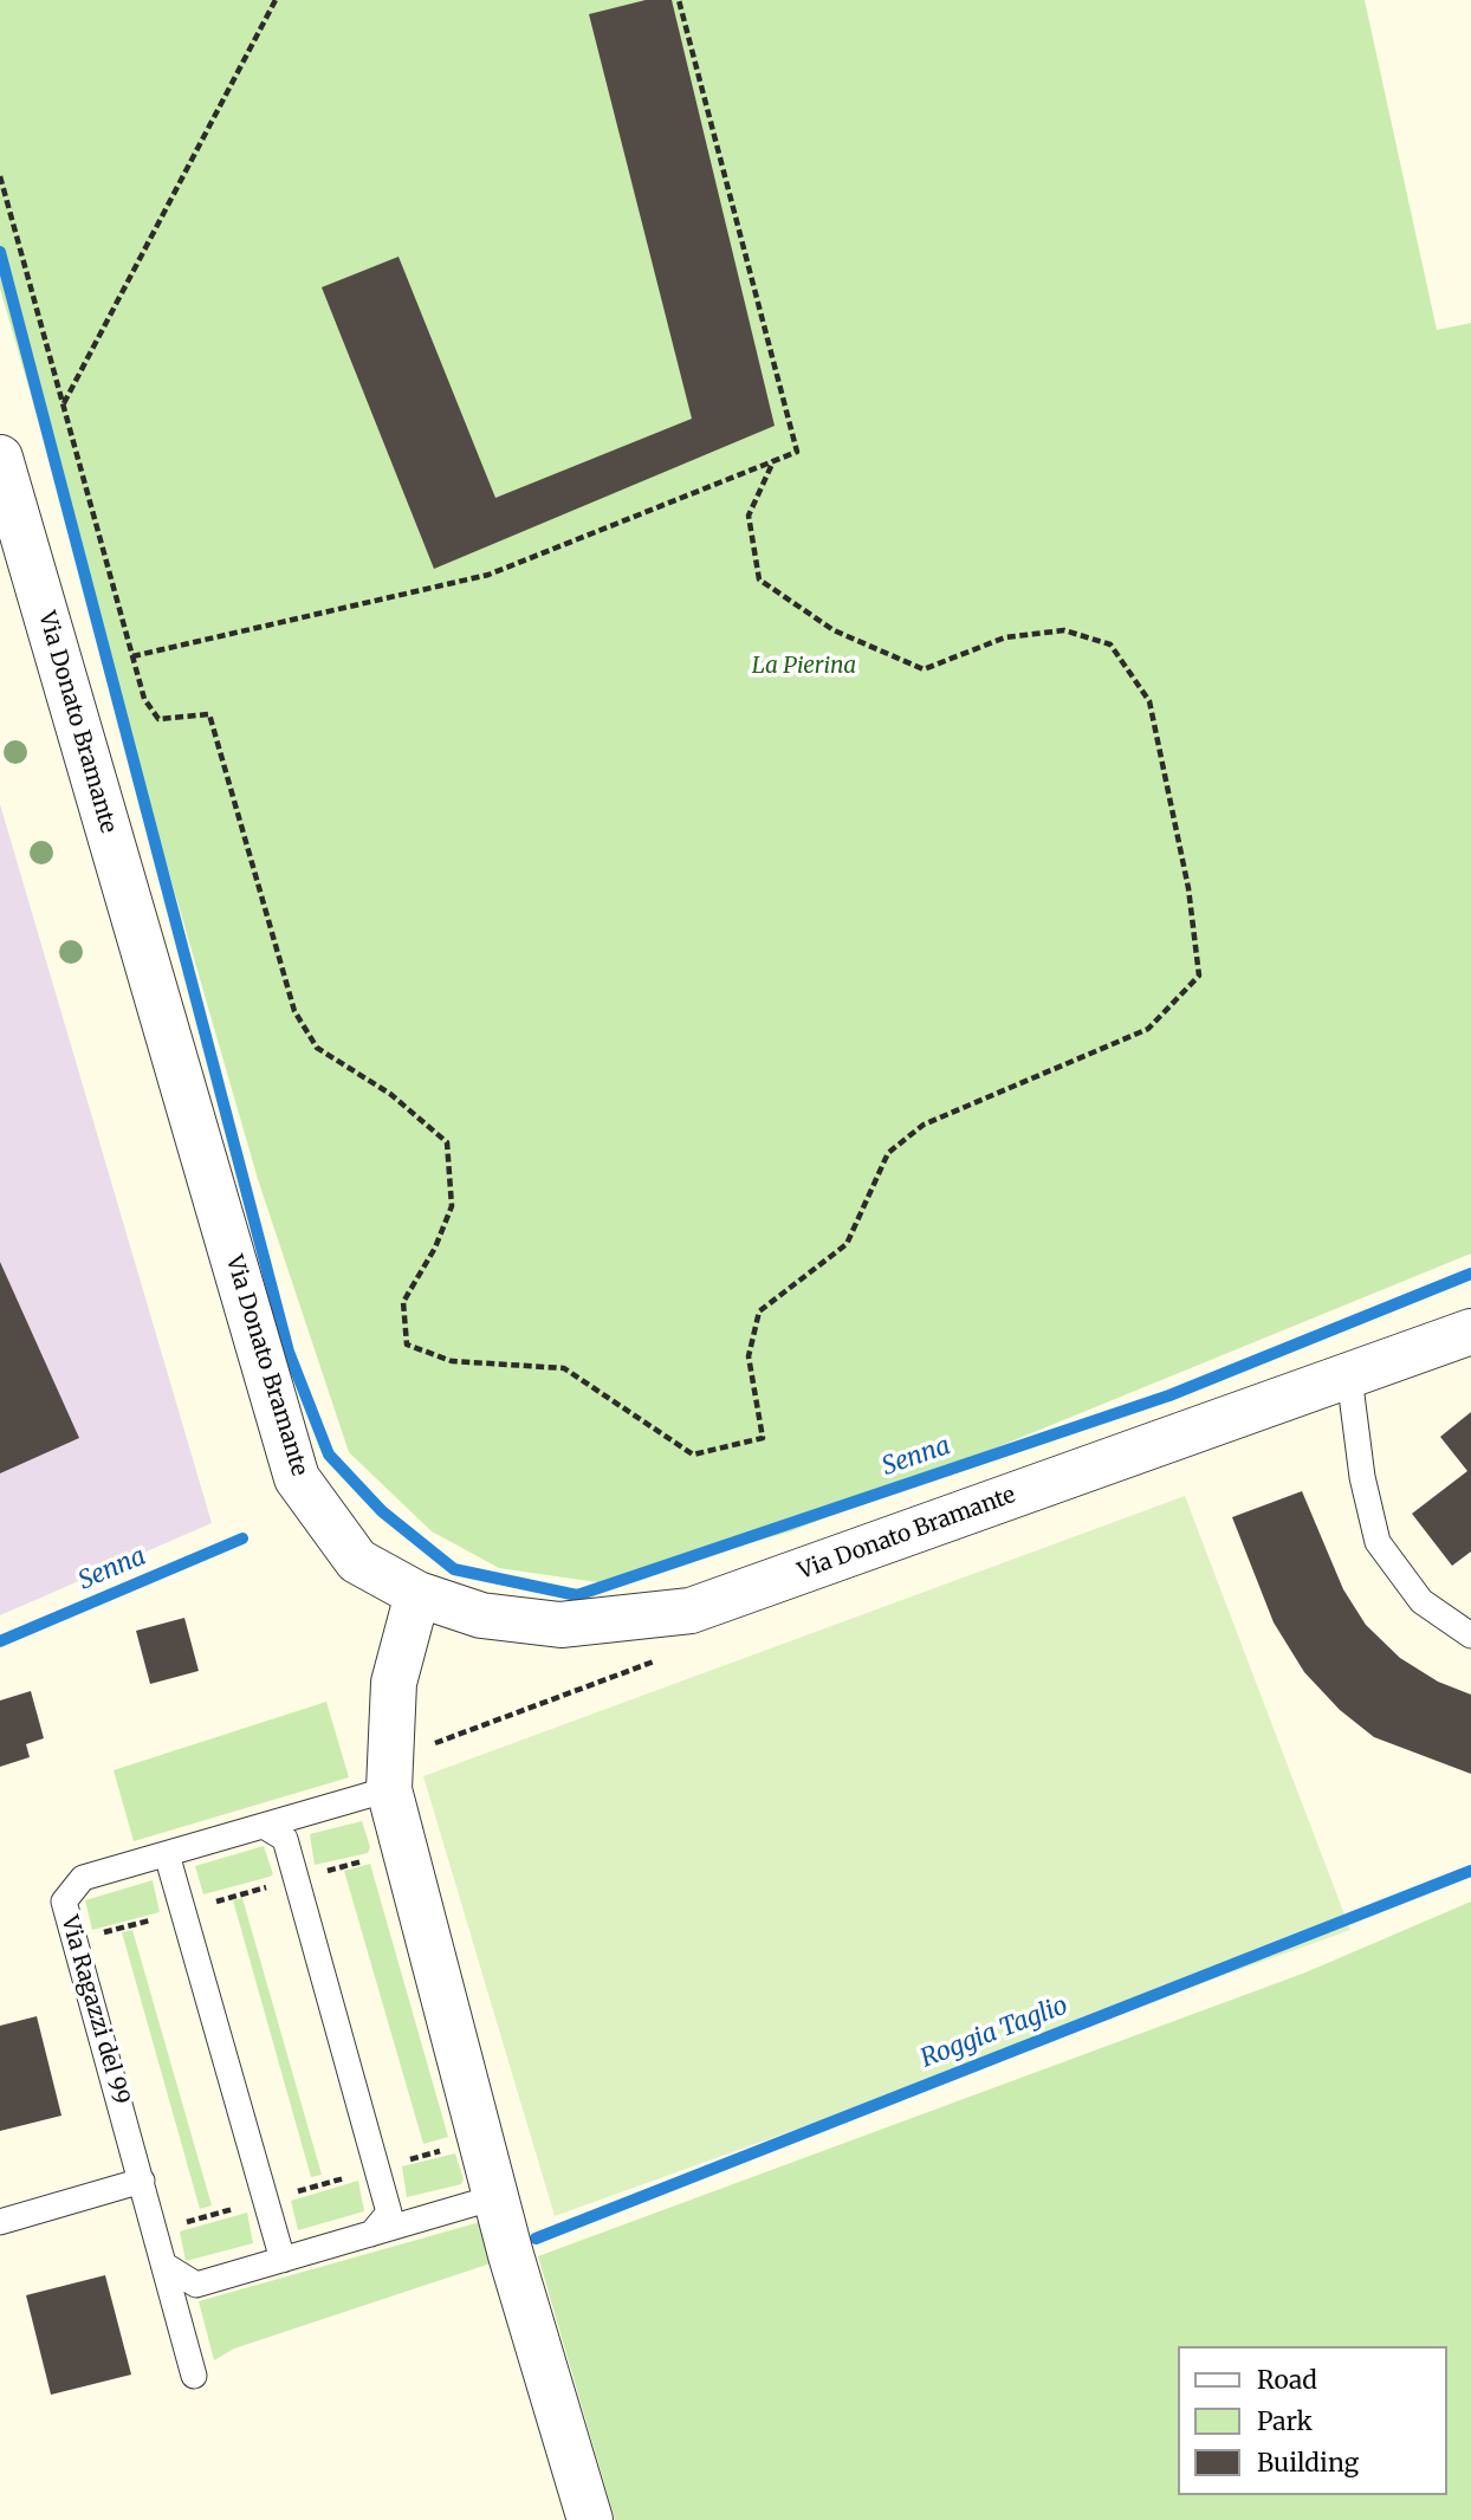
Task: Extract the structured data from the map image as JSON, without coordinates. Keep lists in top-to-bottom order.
{
  "streets": {
    "street": ["Via Donato Bramante"],
    "lane": ["Via Ragazzi del 99"]
  },
  "water": ["Senna", "Roggia Taglio"],
  "parks": ["La Pierina"],
  "legend": ["Road", "Park", "Building"]
}
